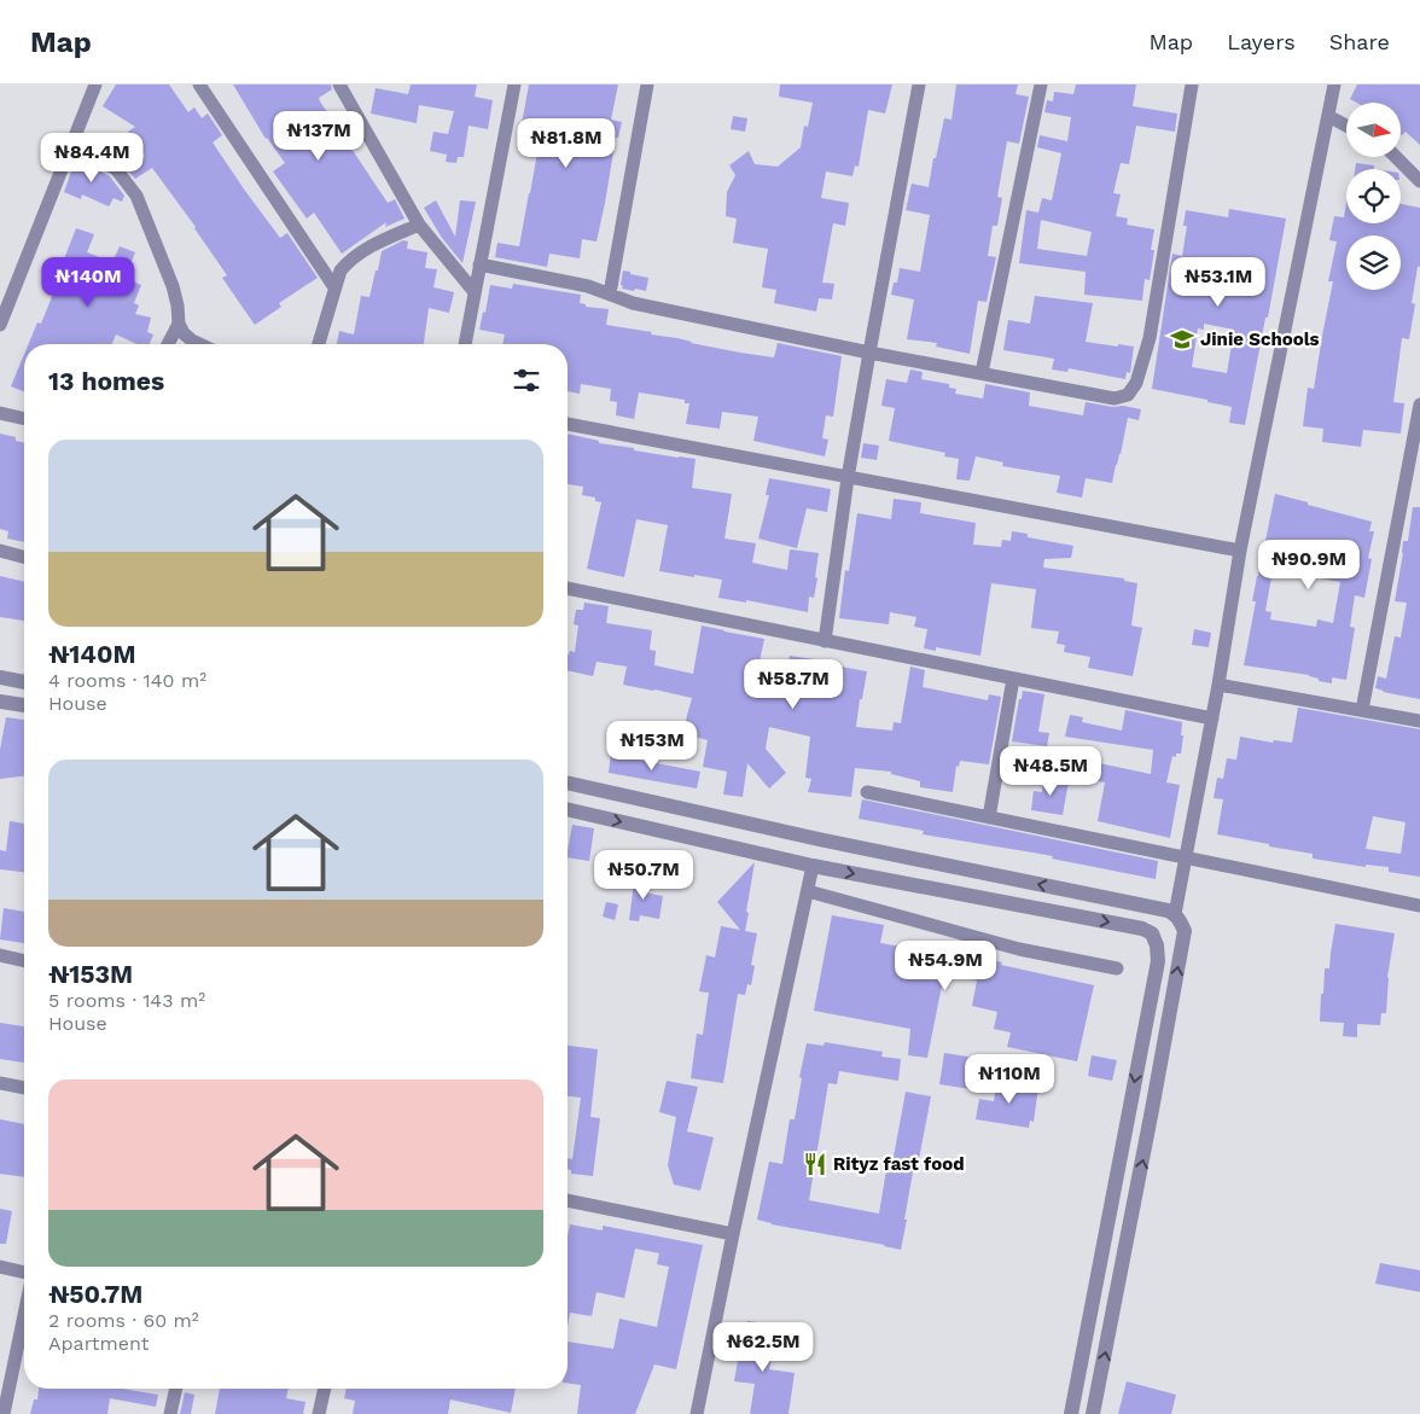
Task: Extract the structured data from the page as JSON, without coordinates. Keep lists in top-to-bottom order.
{
  "places": {
    "school or university": ["Jinie Schools"],
    "restaurant": ["Rityz fast food"]
  },
  "north": "right",
  "page": {
    "header": "Map",
    "nav": ["Map", "Layers", "Share"],
    "price": [
      "₦137M",
      "₦81.8M",
      "₦84.4M",
      "₦140M",
      "₦53.1M",
      "₦90.9M",
      "₦58.7M",
      "₦153M",
      "₦48.5M",
      "₦50.7M",
      "₦54.9M",
      "₦110M",
      "₦62.5M"
    ],
    "heading": "13 homes",
    "list": [
      {
        "name": "₦140M",
        "note": "4 rooms · 140 m² · House"
      },
      {
        "name": "₦153M",
        "note": "5 rooms · 143 m² · House"
      },
      {
        "name": "₦50.7M",
        "note": "2 rooms · 60 m² · Apartment"
      }
    ]
  }
}
